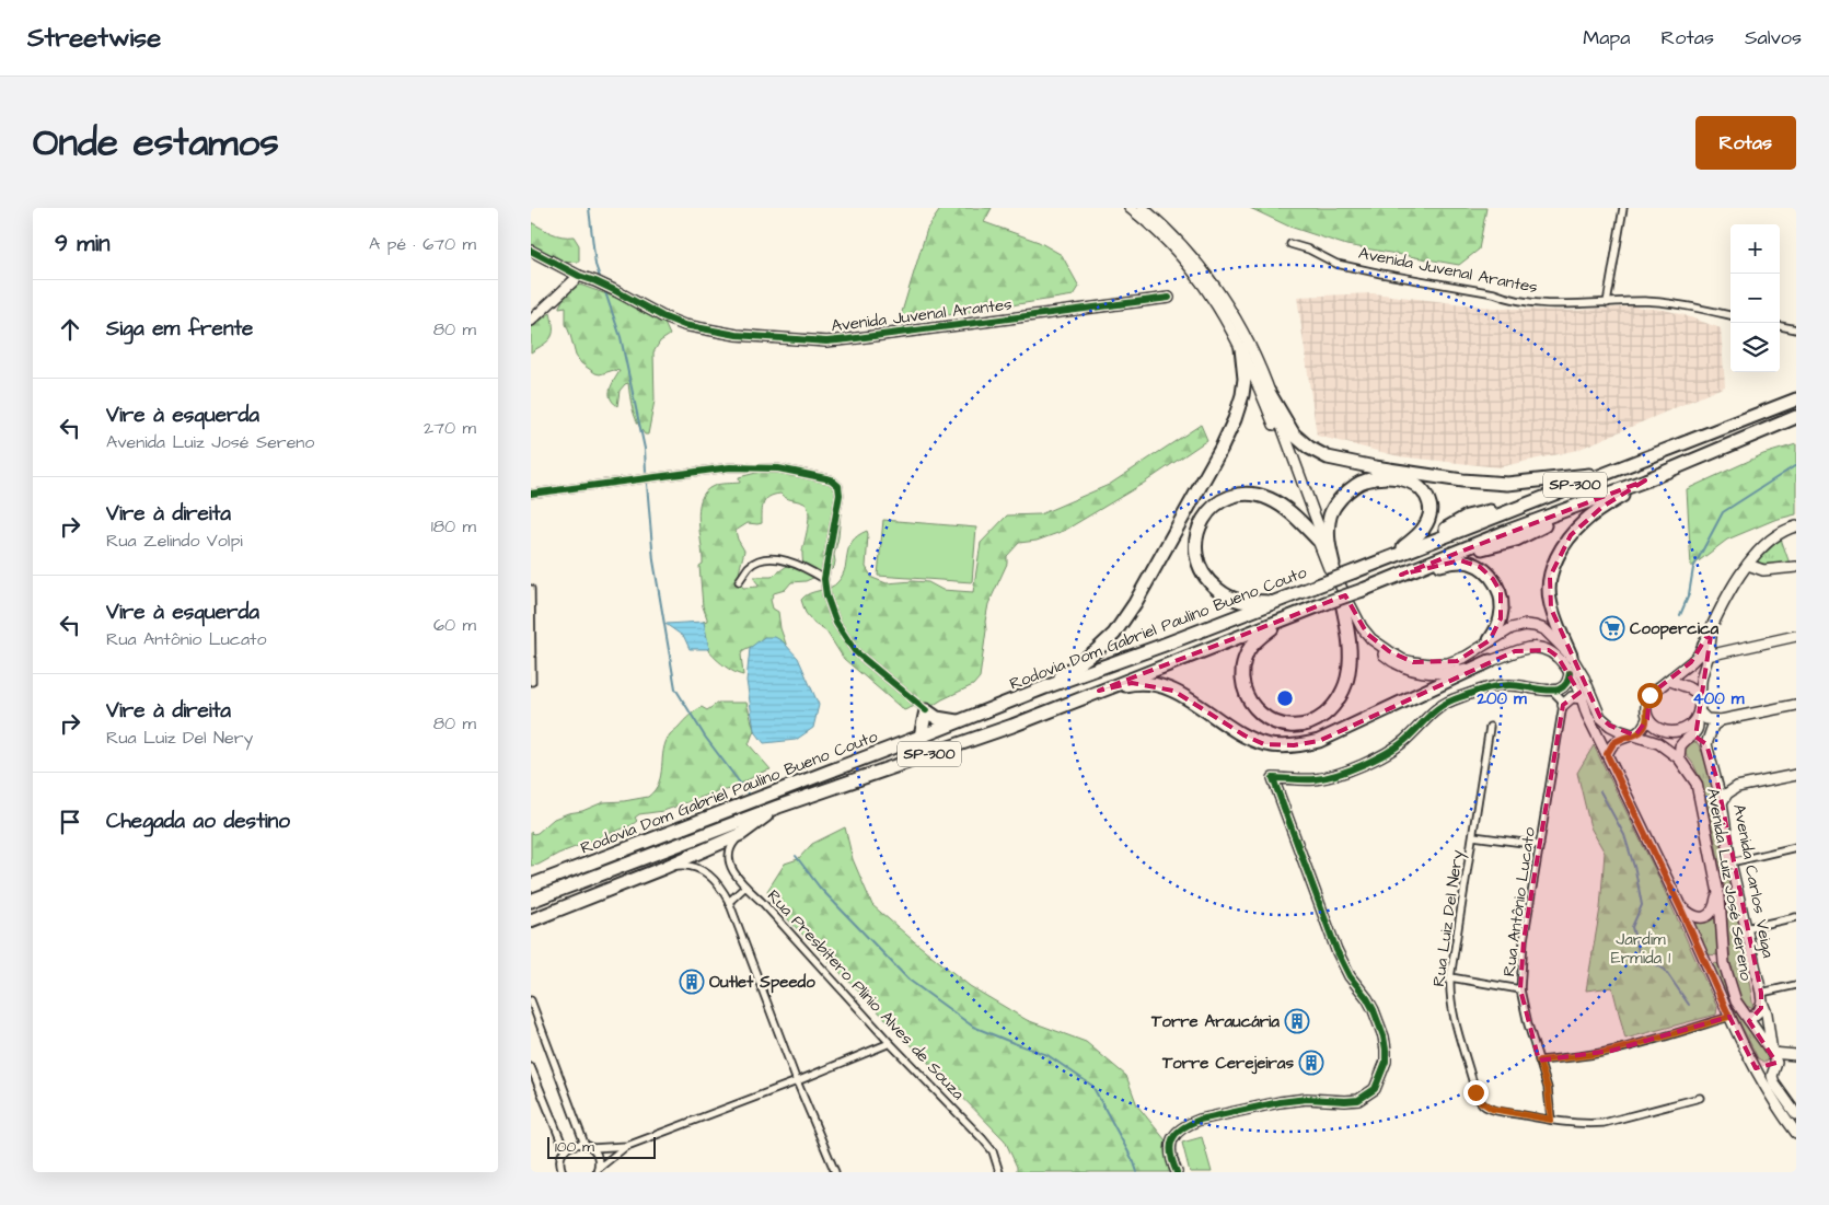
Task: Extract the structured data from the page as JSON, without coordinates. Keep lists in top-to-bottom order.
{
  "streets": {
    "highway": ["SP-300", "Rodovia Dom Gabriel Paulino Bueno Couto"],
    "main road": ["Avenida Juvenal Arantes", "Avenida Carlos Veiga", "Avenida Luiz José Sereno"],
    "street": ["Rua Antônio Lucato", "Rua Luiz Del Nery", "Rua Presbítero Plínio Alves de Souza"]
  },
  "crossings": [
    ["Avenida Carlos Veiga", "Avenida Luiz José Sereno"],
    ["Rua Antônio Lucato", "Rua Luiz Del Nery"]
  ],
  "parks": ["Jardim Ermida 1"],
  "places": {
    "supermarket": ["Coopercica"],
    "building": ["Outlet Speedo", "Torre Araucária", "Torre Cerejeiras"]
  },
  "scale_bar": "100 m",
  "page": {
    "header": "Streetwise",
    "nav": ["Mapa", "Rotas", "Salvos"],
    "title": "Onde estamos",
    "buttons": "Rotas",
    "heading": ["9 min", "A pé · 670 m"],
    "map_buttons": ["+", "−"],
    "list": [
      ["Siga em frente", "80 m"],
      ["Vire à esquerda", "Avenida Luiz José Sereno", "270 m"],
      ["Vire à direita", "Rua Zelindo Volpi", "180 m"],
      ["Vire à esquerda", "Rua Antônio Lucato", "60 m"],
      ["Vire à direita", "Rua Luiz Del Nery", "80 m"],
      "Chegada ao destino"
    ],
    "scale": "100 m"
  },
  "rings": ["200 m", "400 m"]
}
